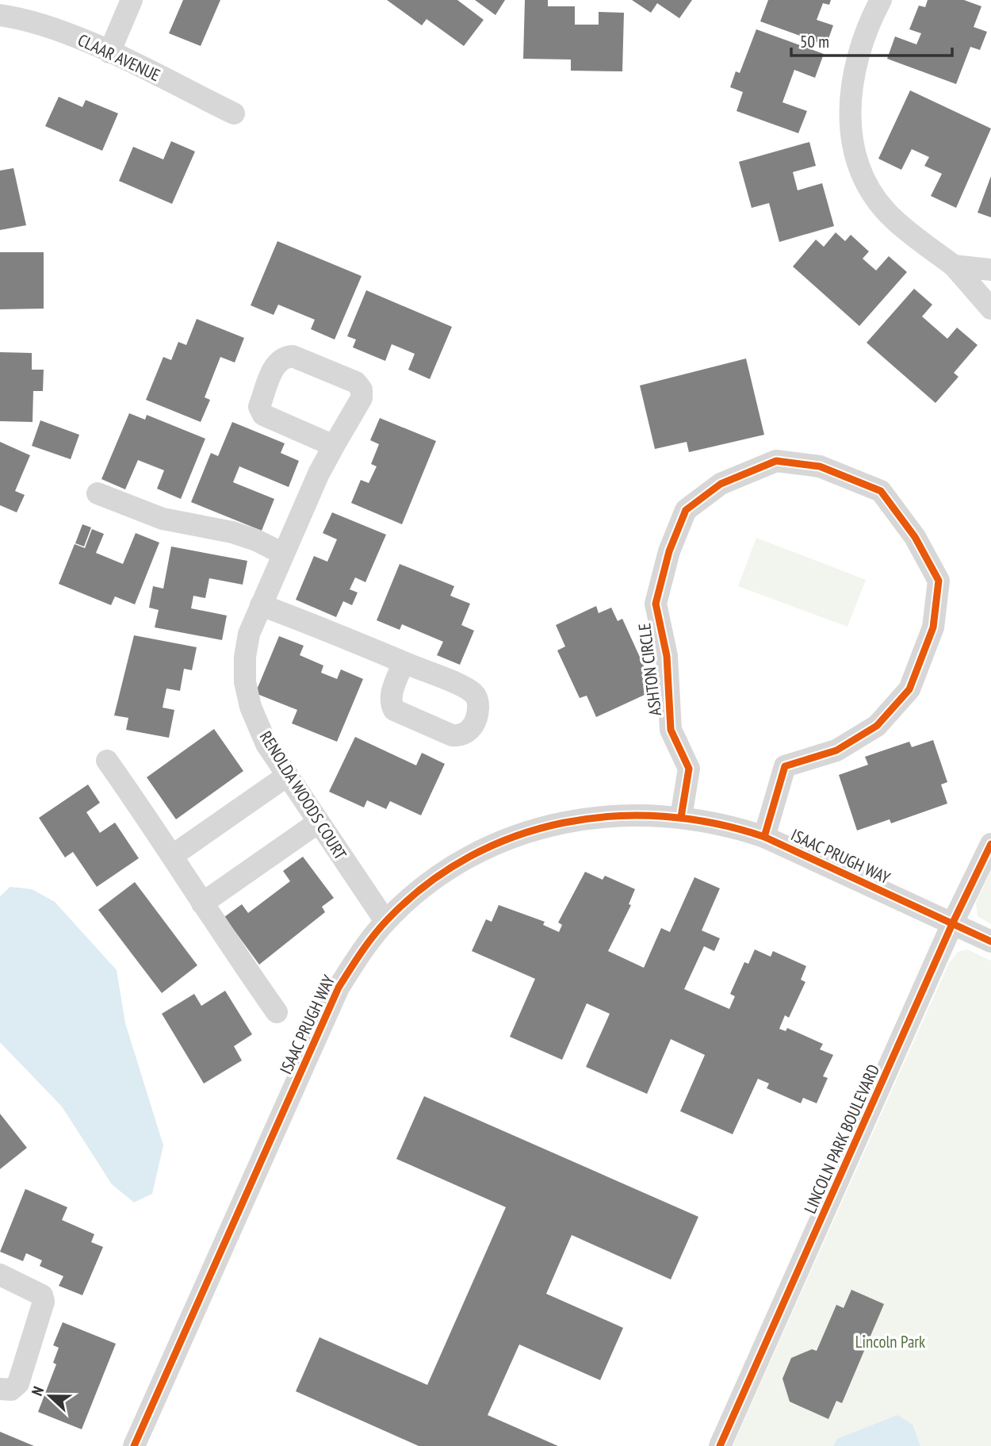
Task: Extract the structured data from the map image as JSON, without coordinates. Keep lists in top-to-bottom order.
{
  "streets": {
    "street": [
      "CLAAR AVENUE",
      "ASHTON CIRCLE",
      "RENOLDA WOODS COURT",
      "ISAAC PRUGH WAY",
      "LINCOLN PARK BOULEVARD"
    ]
  },
  "crossings": [
    ["ASHTON CIRCLE", "ISAAC PRUGH WAY"],
    ["RENOLDA WOODS COURT", "ISAAC PRUGH WAY"],
    ["ISAAC PRUGH WAY", "LINCOLN PARK BOULEVARD"]
  ],
  "parks": ["Lincoln Park"],
  "scale_bar": "50 m",
  "north": "left"
}
